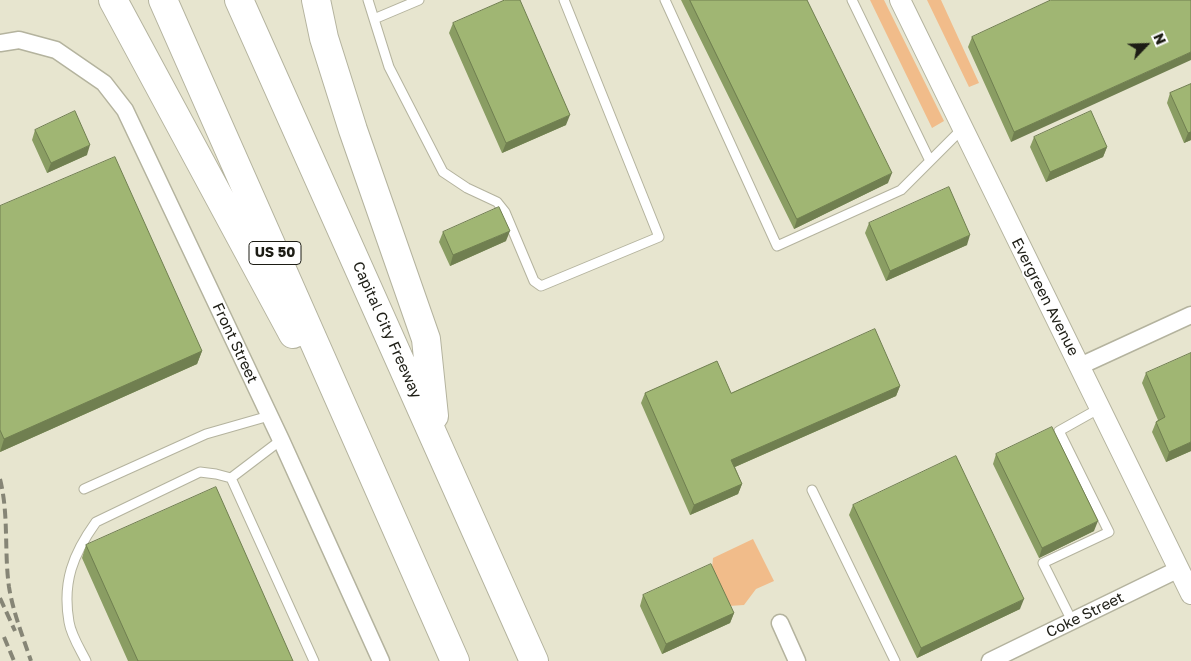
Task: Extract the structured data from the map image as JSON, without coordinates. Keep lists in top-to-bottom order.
{
  "streets": {
    "highway": ["US 50", "Capital City Freeway"],
    "street": ["Evergreen Avenue", "Front Street", "Coke Street"]
  },
  "crossings": [
    ["Evergreen Avenue", "Coke Street"]
  ],
  "north": "top right"
}
